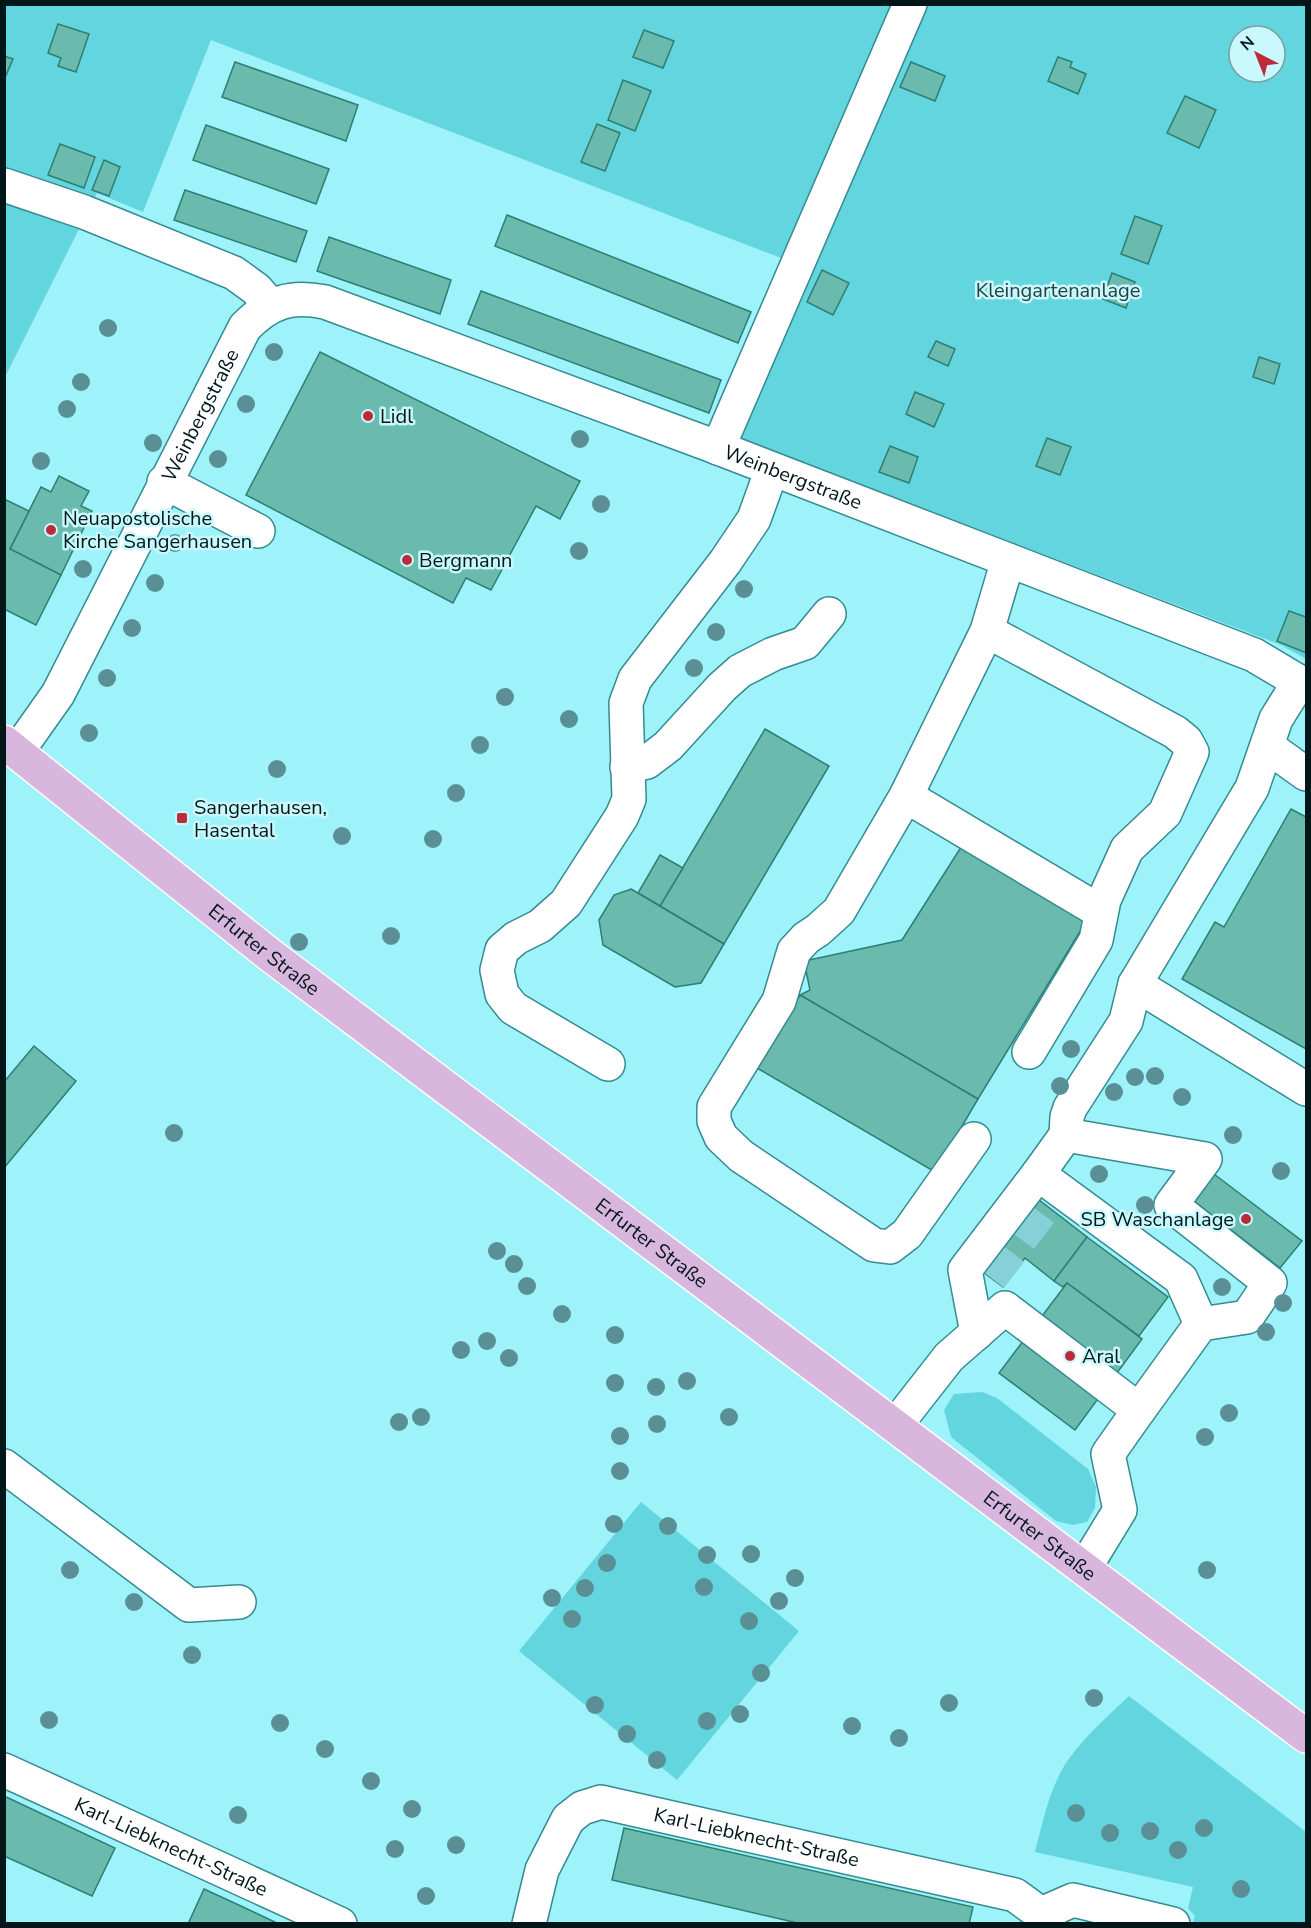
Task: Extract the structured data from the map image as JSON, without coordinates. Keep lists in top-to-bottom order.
{
  "streets": {
    "main road": ["Erfurter Straße"],
    "street": ["Weinbergstraße", "Karl-Liebknecht-Straße"]
  },
  "crossings": [
    ["Weinbergstraße", "Erfurter Straße"]
  ],
  "parks": ["Kleingartenanlage"],
  "places": {
    "other": [
      "Lidl",
      "Neuapostolische Kirche Sangerhausen",
      "Bergmann",
      "SB Waschanlage",
      "Aral"
    ],
    "transit": ["Sangerhausen, Hasental"]
  },
  "north": "top left"
}
